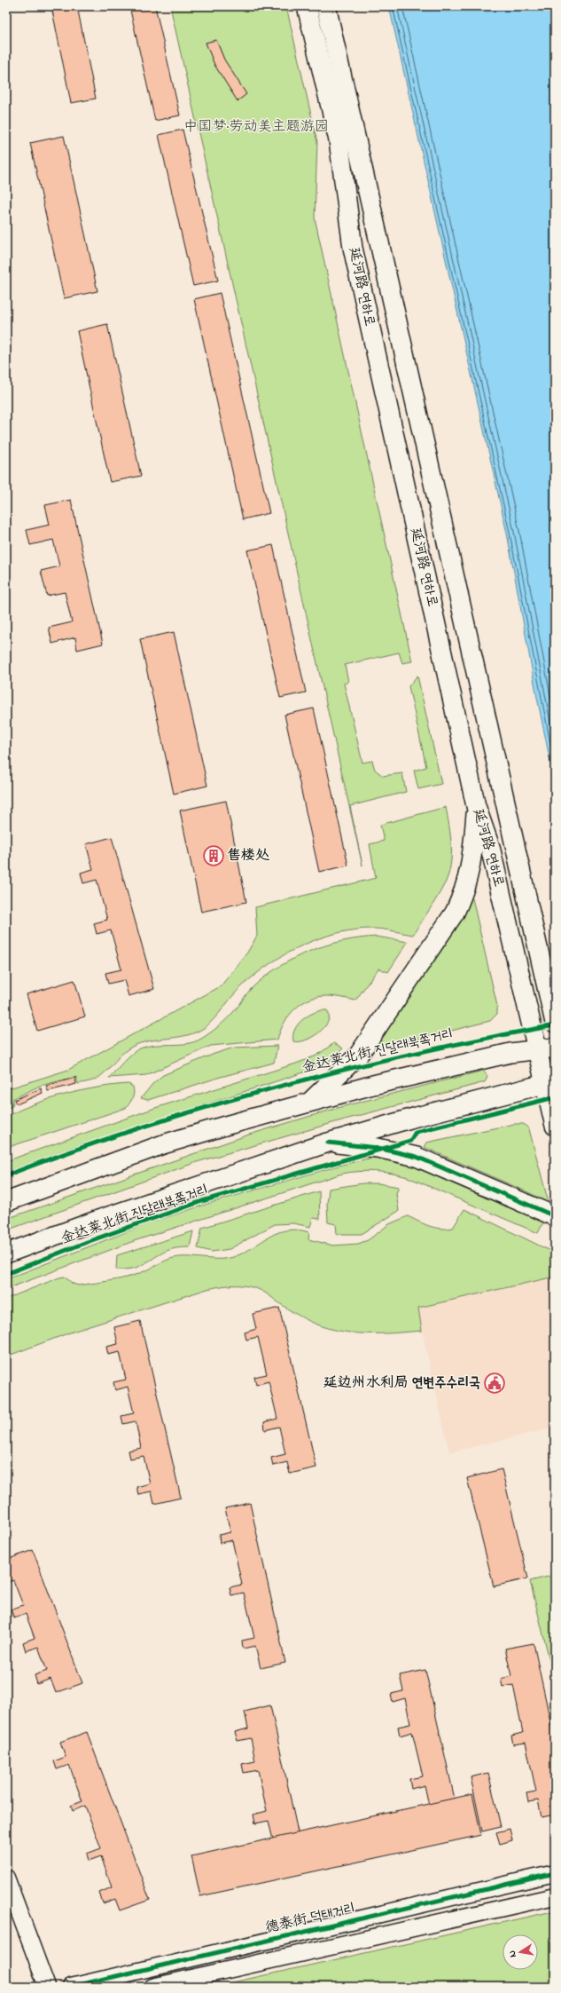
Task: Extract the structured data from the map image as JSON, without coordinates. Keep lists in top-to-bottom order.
{
  "streets": {
    "main road": ["延河路 연하로", "金达莱北街 진달래북쪽거리"],
    "street": ["德泰街 덕태거리"]
  },
  "crossings": [
    ["延河路 연하로", "金达莱北街 진달래북쪽거리"]
  ],
  "parks": ["中国梦·劳动美主题游园"],
  "places": {
    "building": ["售楼处"],
    "public building": ["延边州水利局 연변주수리국"]
  },
  "north": "left"
}
